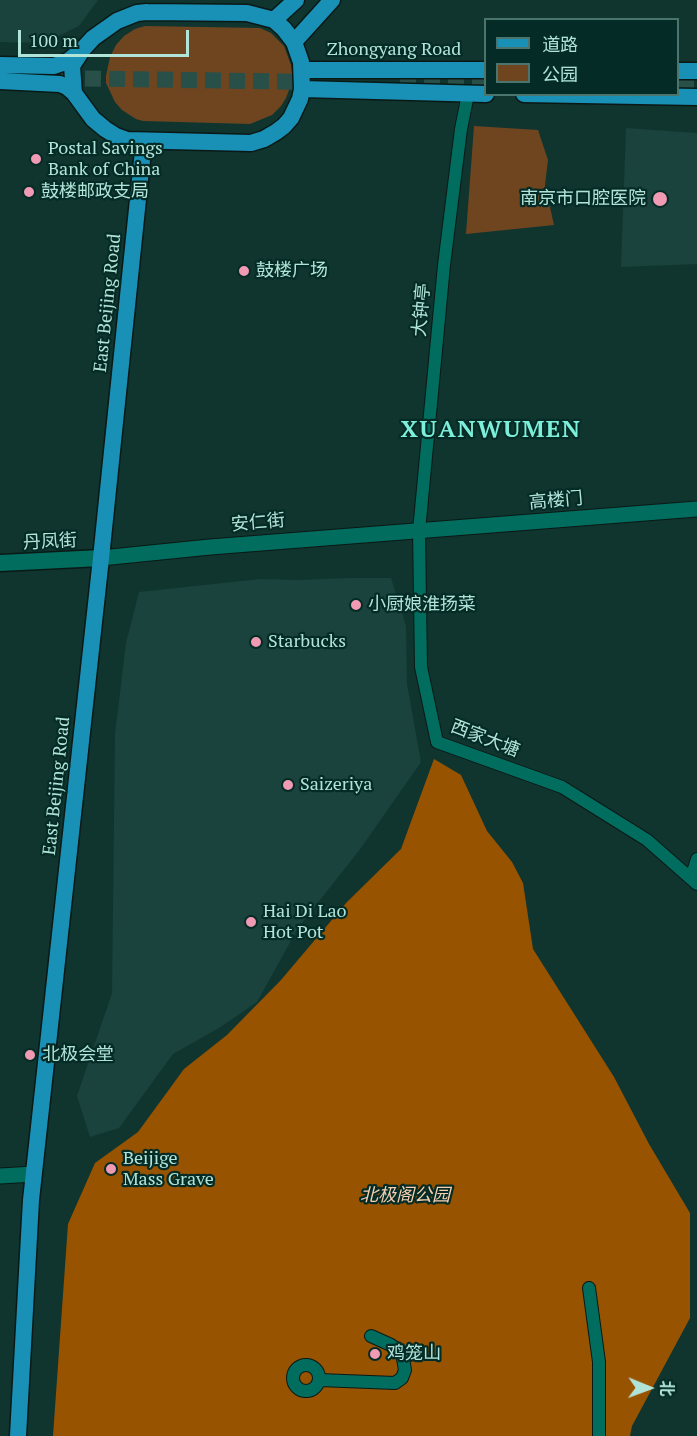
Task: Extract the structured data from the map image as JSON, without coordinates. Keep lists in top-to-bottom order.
{
  "streets": {
    "main road": ["Zhongyang Road", "East Beijing Road", "丹凤街"],
    "street": [
      "大钟亭",
      "高楼门",
      "安仁街",
      "西家大塘"
    ]
  },
  "crossings": [
    ["Zhongyang Road", "East Beijing Road"],
    ["East Beijing Road", "安仁街"],
    ["East Beijing Road", "丹凤街"],
    ["大钟亭", "高楼门"],
    ["大钟亭", "安仁街"],
    ["大钟亭", "西家大塘"],
    ["高楼门", "安仁街"],
    ["高楼门", "西家大塘"],
    ["安仁街", "丹凤街"],
    ["安仁街", "西家大塘"]
  ],
  "districts": ["XUANWUMEN"],
  "parks": ["北极阁公园"],
  "places": [
    "Postal Savings Bank of China",
    "鼓楼邮政支局",
    "南京市口腔医院",
    "鼓楼广场",
    "小厨娘淮扬菜",
    "Starbucks",
    "Saizeriya",
    "Hai Di Lao Hot Pot",
    "北极会堂",
    "Beijige Mass Grave",
    "鸡笼山"
  ],
  "legend": ["道路", "公园"],
  "scale_bar": "100 m",
  "north": "right"
}
